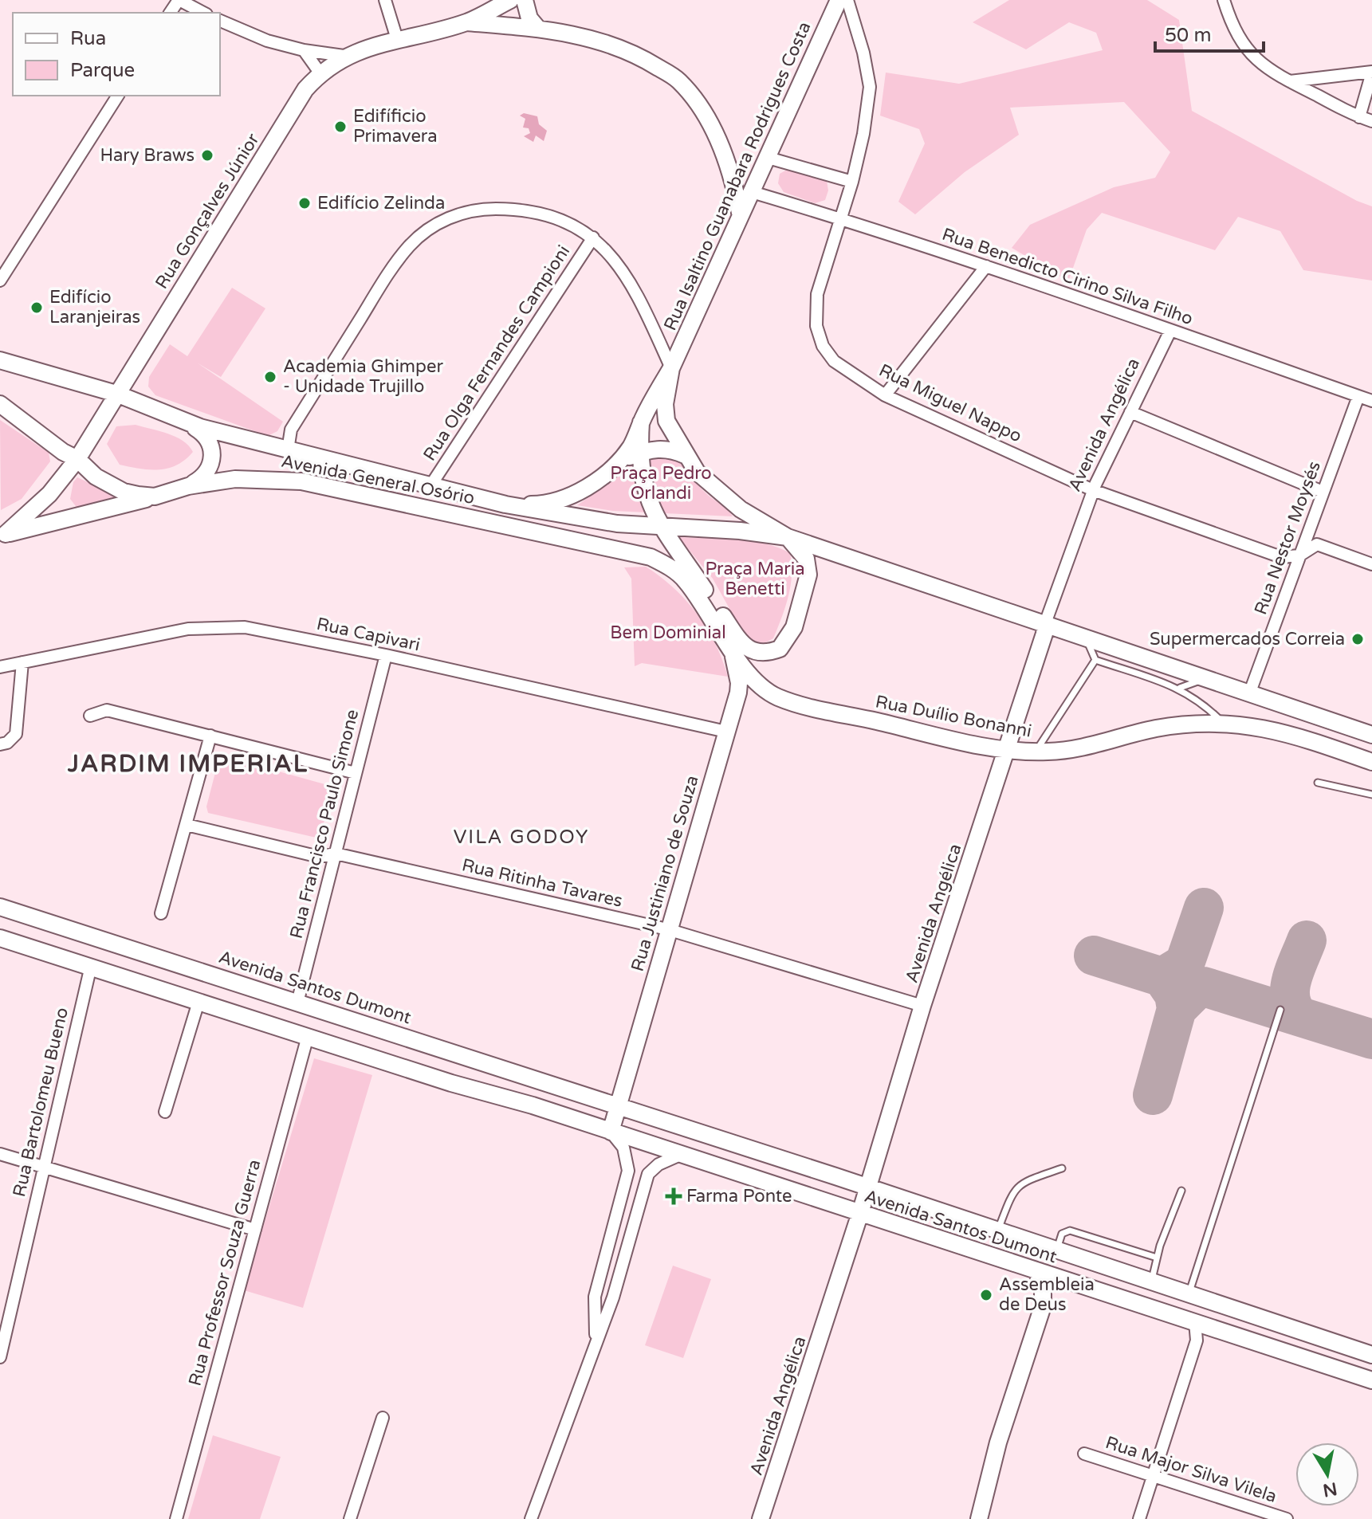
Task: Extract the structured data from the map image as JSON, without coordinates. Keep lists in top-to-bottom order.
{
  "streets": {
    "main road": [
      "Rua Isaltino Guanabara Rodrigues Costa",
      "Rua Gonçalves Júnior",
      "Avenida Angélica",
      "Avenida General Osório",
      "Rua Duílio Bonanni",
      "Rua Justiniano de Souza",
      "Avenida Santos Dumont"
    ],
    "street": [
      "Rua Benedicto Cirino Silva Filho",
      "Rua Olga Fernandes Campioni",
      "Rua Miguel Nappo",
      "Rua Nestor Moysés",
      "Rua Capivari",
      "Rua Francisco Paulo Simone",
      "Rua Ritinha Tavares",
      "Rua Bartolomeu Bueno",
      "Rua Professor Souza Guerra",
      "Rua Major Silva Vilela"
    ]
  },
  "crossings": [
    ["Rua Isaltino Guanabara Rodrigues Costa", "Rua Benedicto Cirino Silva Filho"],
    ["Rua Isaltino Guanabara Rodrigues Costa", "Avenida General Osório"],
    ["Rua Gonçalves Júnior", "Avenida General Osório"],
    ["Rua Benedicto Cirino Silva Filho", "Rua Miguel Nappo"],
    ["Rua Benedicto Cirino Silva Filho", "Avenida Angélica"],
    ["Rua Benedicto Cirino Silva Filho", "Rua Nestor Moysés"],
    ["Rua Olga Fernandes Campioni", "Avenida General Osório"],
    ["Rua Miguel Nappo", "Avenida Angélica"],
    ["Rua Miguel Nappo", "Rua Nestor Moysés"],
    ["Avenida Angélica", "Rua Duílio Bonanni"],
    ["Avenida Angélica", "Rua Ritinha Tavares"],
    ["Avenida Angélica", "Avenida Santos Dumont"],
    ["Avenida General Osório", "Rua Duílio Bonanni"],
    ["Avenida General Osório", "Rua Justiniano de Souza"],
    ["Rua Capivari", "Rua Francisco Paulo Simone"],
    ["Rua Capivari", "Rua Justiniano de Souza"],
    ["Rua Duílio Bonanni", "Rua Justiniano de Souza"],
    ["Rua Francisco Paulo Simone", "Rua Ritinha Tavares"],
    ["Rua Francisco Paulo Simone", "Avenida Santos Dumont"],
    ["Rua Justiniano de Souza", "Rua Ritinha Tavares"],
    ["Rua Justiniano de Souza", "Avenida Santos Dumont"],
    ["Avenida Santos Dumont", "Rua Bartolomeu Bueno"],
    ["Avenida Santos Dumont", "Rua Professor Souza Guerra"]
  ],
  "districts": ["JARDIM IMPERIAL", "VILA GODOY"],
  "parks": ["Praça Pedro Orlandi", "Praça Maria Benetti", "Bem Dominial"],
  "places": {
    "other": [
      "Edifíficio Primavera",
      "Hary Braws",
      "Edifício Zelinda",
      "Edifício Laranjeiras",
      "Academia Ghimper - Unidade Trujillo",
      "Supermercados Correia",
      "Assembleia de Deus"
    ],
    "health": ["Farma Ponte"]
  },
  "legend": ["Rua", "Parque"],
  "scale_bar": "50 m",
  "north": "bottom"
}
